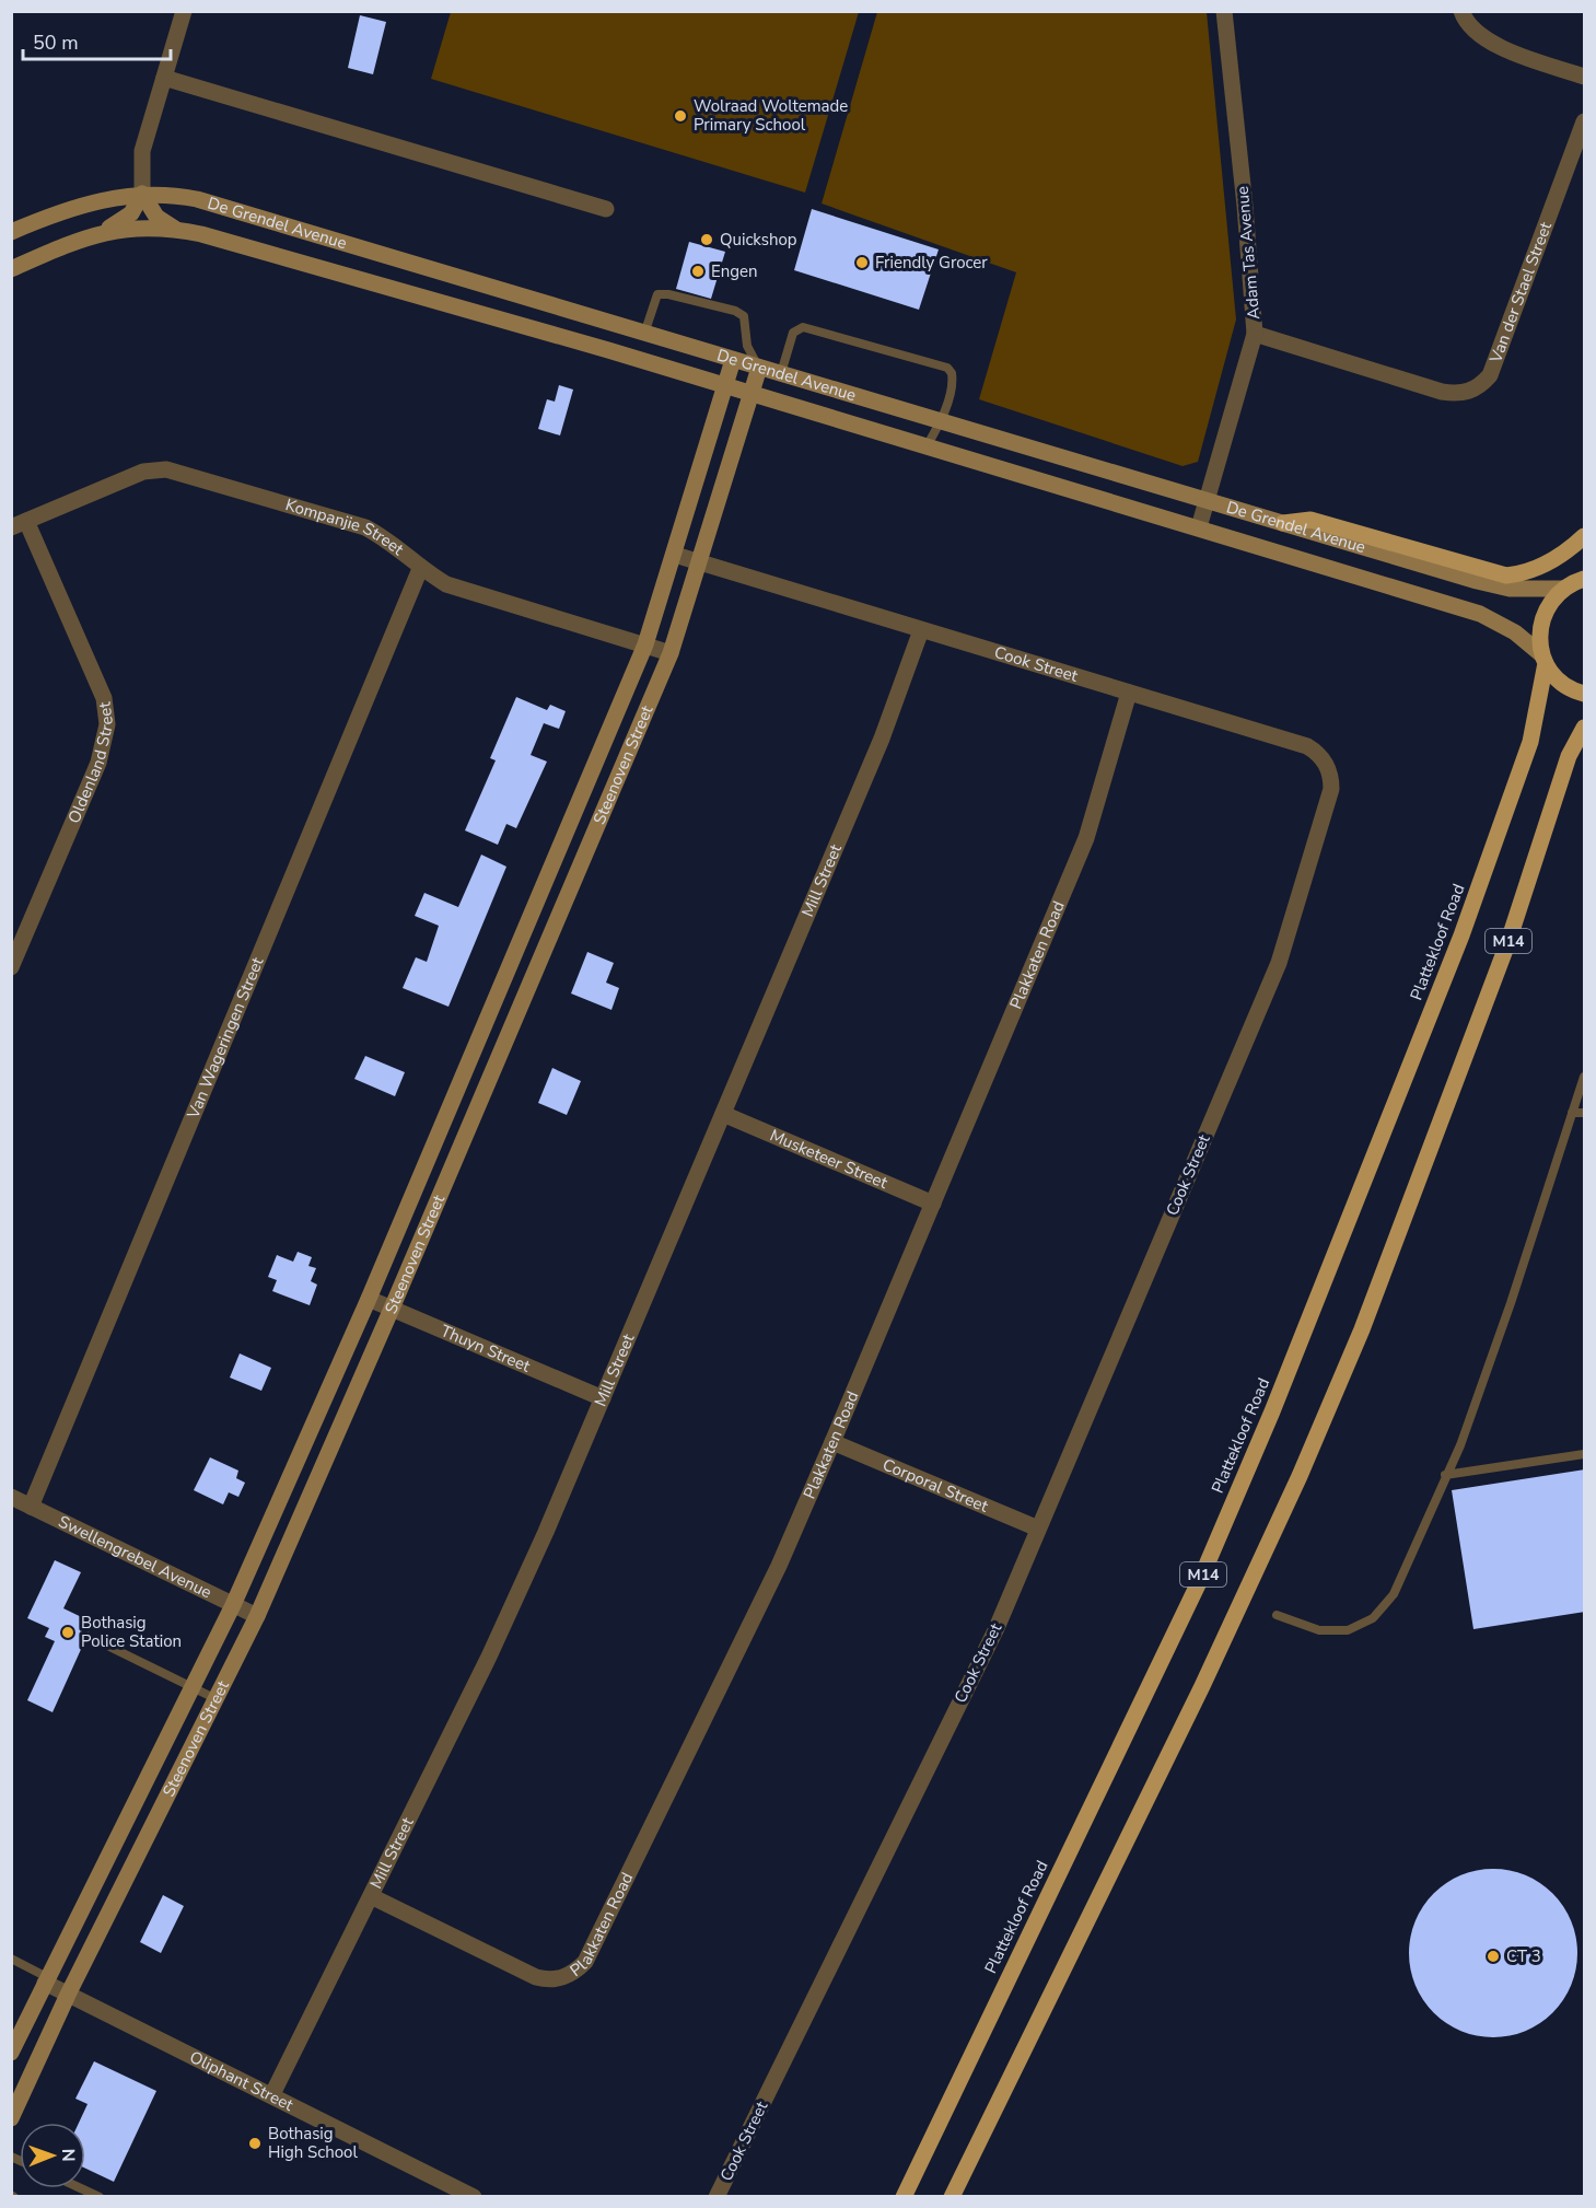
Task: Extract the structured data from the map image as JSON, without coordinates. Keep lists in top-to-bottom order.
{
  "streets": {
    "main road": ["M14", "Plattekloof Road"],
    "street": [
      "De Grendel Avenue",
      "Adam Tas Avenue",
      "Van der Stael Street",
      "Kompanjie Street",
      "Cook Street",
      "Oldenland Street",
      "Steenoven Street",
      "Mill Street",
      "Plakkaten Road",
      "Van Wageringen Street",
      "Musketeer Street",
      "Thuyn Street",
      "Corporal Street",
      "Swellengrebel Avenue",
      "Oliphant Street"
    ]
  },
  "crossings": [
    ["De Grendel Avenue", "Adam Tas Avenue"],
    ["De Grendel Avenue", "Steenoven Street"],
    ["De Grendel Avenue", "Plattekloof Road"],
    ["Adam Tas Avenue", "Van der Stael Street"],
    ["Kompanjie Street", "Oldenland Street"],
    ["Kompanjie Street", "Steenoven Street"],
    ["Kompanjie Street", "Van Wageringen Street"],
    ["Cook Street", "Steenoven Street"],
    ["Cook Street", "Mill Street"],
    ["Cook Street", "Plakkaten Road"],
    ["Cook Street", "Corporal Street"],
    ["Steenoven Street", "Thuyn Street"],
    ["Steenoven Street", "Swellengrebel Avenue"],
    ["Steenoven Street", "Oliphant Street"],
    ["Mill Street", "Plakkaten Road"],
    ["Mill Street", "Musketeer Street"],
    ["Mill Street", "Thuyn Street"],
    ["Mill Street", "Oliphant Street"],
    ["Plakkaten Road", "Musketeer Street"],
    ["Plakkaten Road", "Corporal Street"],
    ["Van Wageringen Street", "Swellengrebel Avenue"]
  ],
  "places": [
    "Wolraad Woltemade Primary School",
    "Quickshop",
    "Friendly Grocer",
    "Engen",
    "Bothasig Police Station",
    "CT 3",
    "Bothasig High School"
  ],
  "scale_bar": "50 m",
  "north": "right"
}
